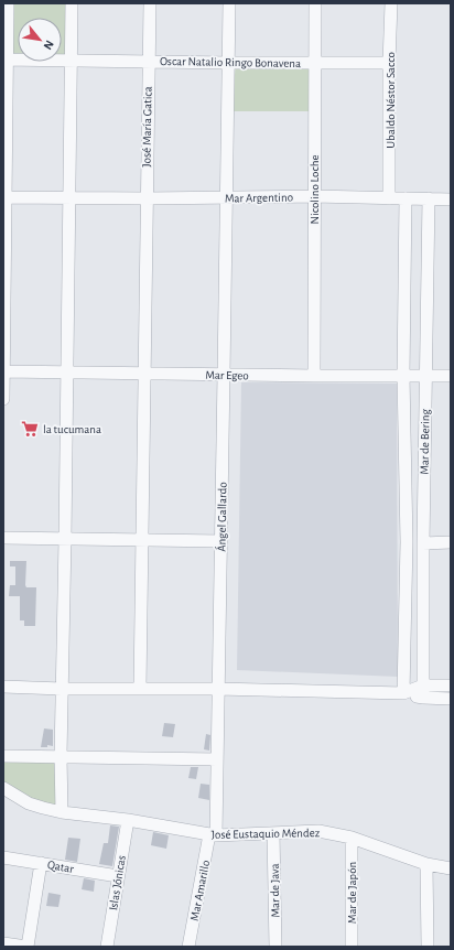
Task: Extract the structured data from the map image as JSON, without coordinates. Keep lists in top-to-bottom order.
{
  "streets": {
    "street": [
      "Oscar Natalio Ringo Bonavena",
      "Ubaldo Néstor Sacco",
      "José María Gatica",
      "Nicolino Loche",
      "Mar Argentino",
      "Mar Egeo",
      "Mar de Bering",
      "Ángel Gallardo",
      "José Eustaquio Méndez",
      "Qatar",
      "Islas Jónicas",
      "Mar Amarillo",
      "Mar de Java",
      "Mar de Japón"
    ]
  },
  "crossings": [
    ["Oscar Natalio Ringo Bonavena", "Ubaldo Néstor Sacco"],
    ["Oscar Natalio Ringo Bonavena", "José María Gatica"],
    ["Oscar Natalio Ringo Bonavena", "Nicolino Loche"],
    ["Oscar Natalio Ringo Bonavena", "Ángel Gallardo"],
    ["Ubaldo Néstor Sacco", "Mar Argentino"],
    ["José María Gatica", "Mar Argentino"],
    ["José María Gatica", "Mar Egeo"],
    ["Nicolino Loche", "Mar Argentino"],
    ["Nicolino Loche", "Mar Egeo"],
    ["Mar Argentino", "Mar de Bering"],
    ["Mar Argentino", "Ángel Gallardo"],
    ["Mar Egeo", "Mar de Bering"],
    ["Mar Egeo", "Ángel Gallardo"],
    ["Ángel Gallardo", "José Eustaquio Méndez"],
    ["Ángel Gallardo", "Mar Amarillo"],
    ["José Eustaquio Méndez", "Islas Jónicas"],
    ["José Eustaquio Méndez", "Mar Amarillo"],
    ["José Eustaquio Méndez", "Mar de Java"],
    ["José Eustaquio Méndez", "Mar de Japón"],
    ["Qatar", "Islas Jónicas"]
  ],
  "places": {
    "supermarket": ["la tucumana"]
  },
  "north": "bottom right"
}
